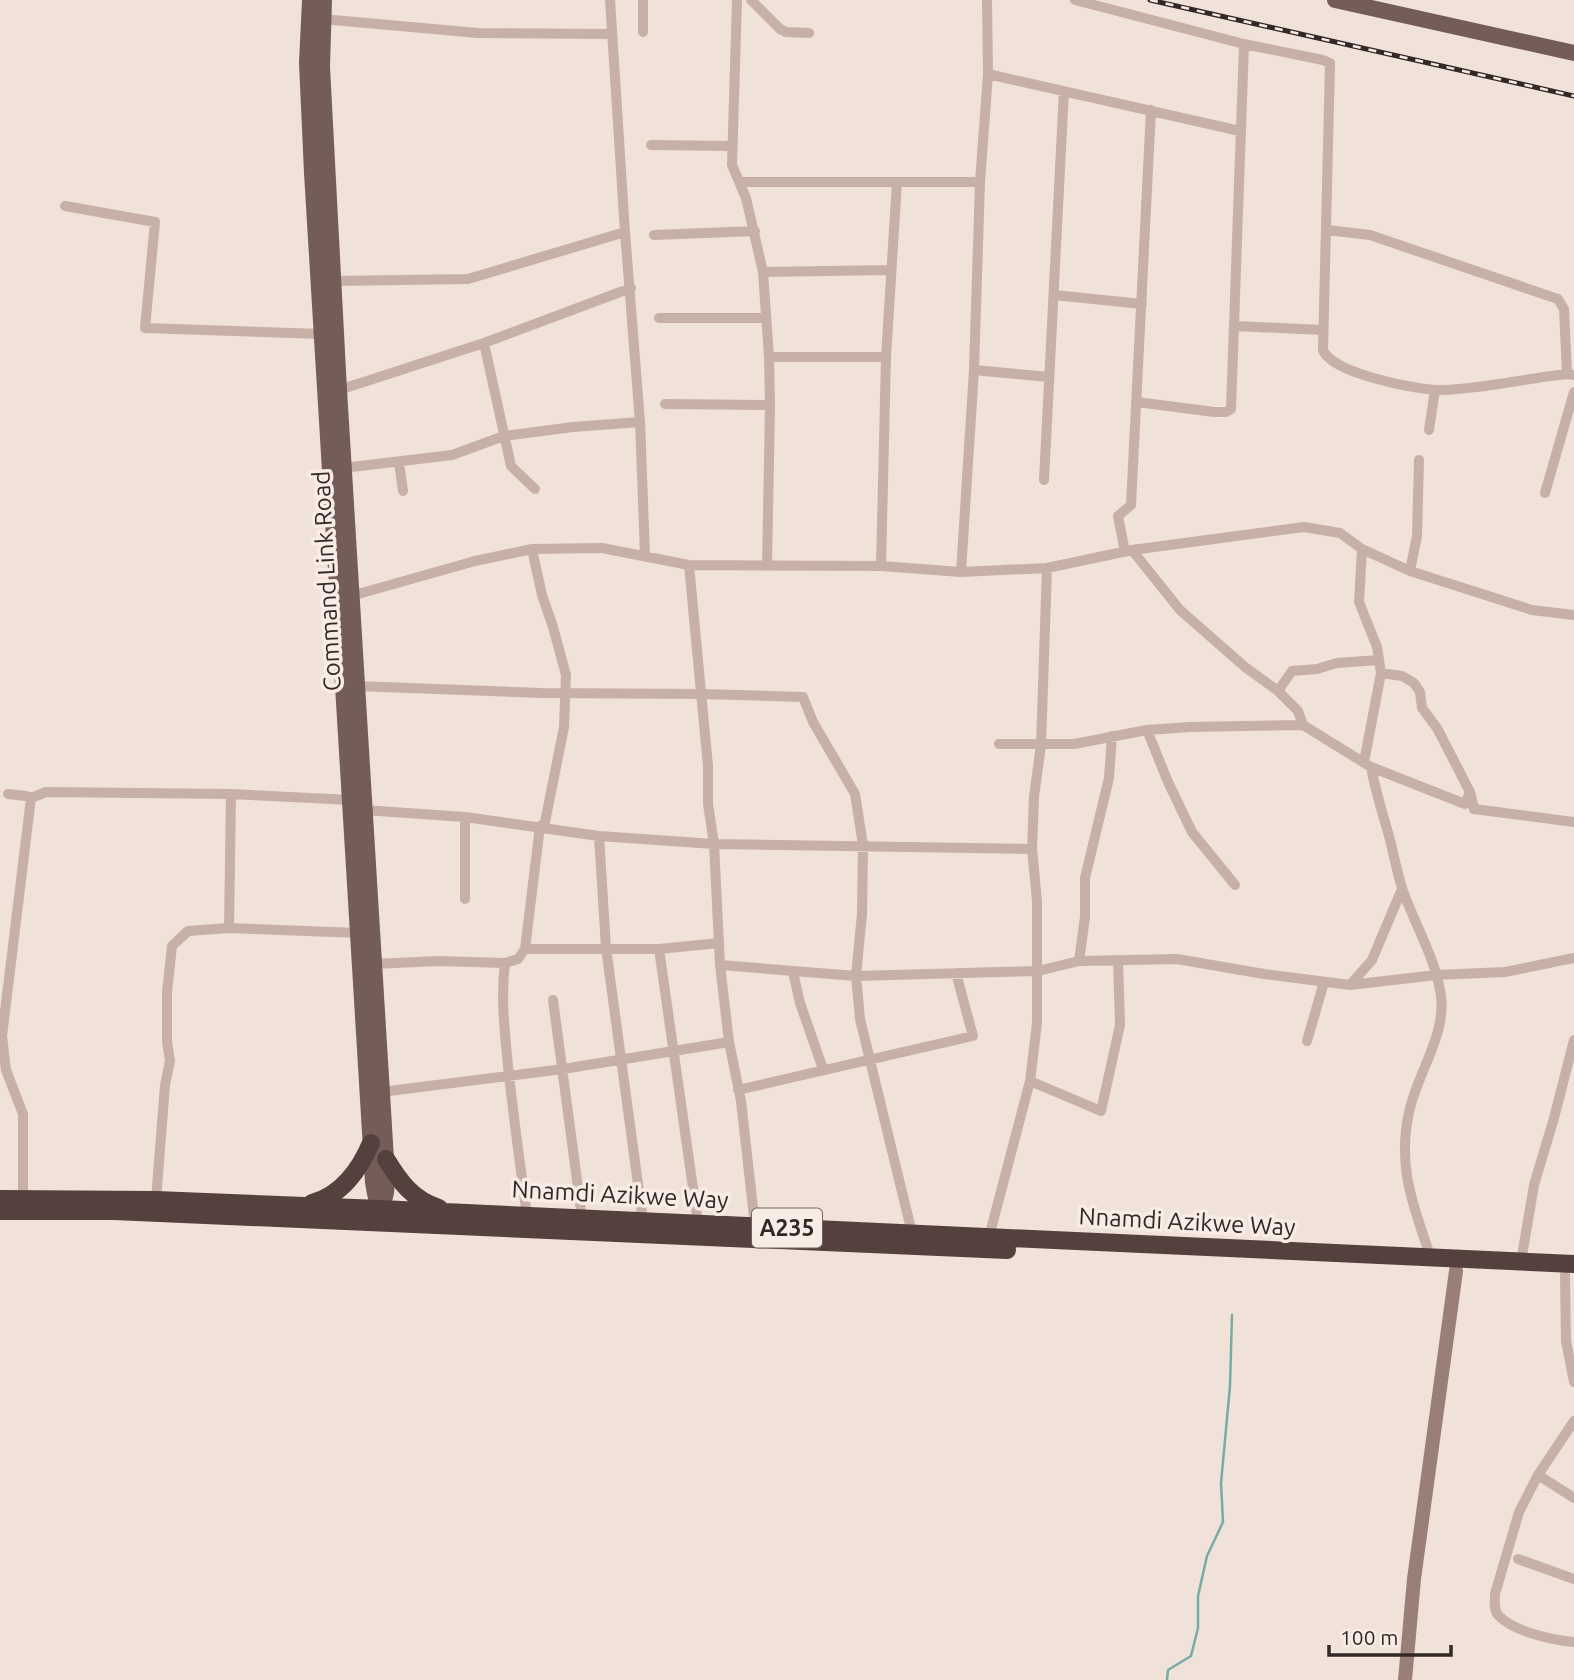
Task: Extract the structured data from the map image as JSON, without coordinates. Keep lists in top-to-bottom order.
{
  "streets": {
    "highway": ["Nnamdi Azikwe Way", "A235"],
    "main road": ["Command Link Road"]
  },
  "crossings": [
    ["Command Link Road", "Nnamdi Azikwe Way"]
  ],
  "scale_bar": "100 m"
}
